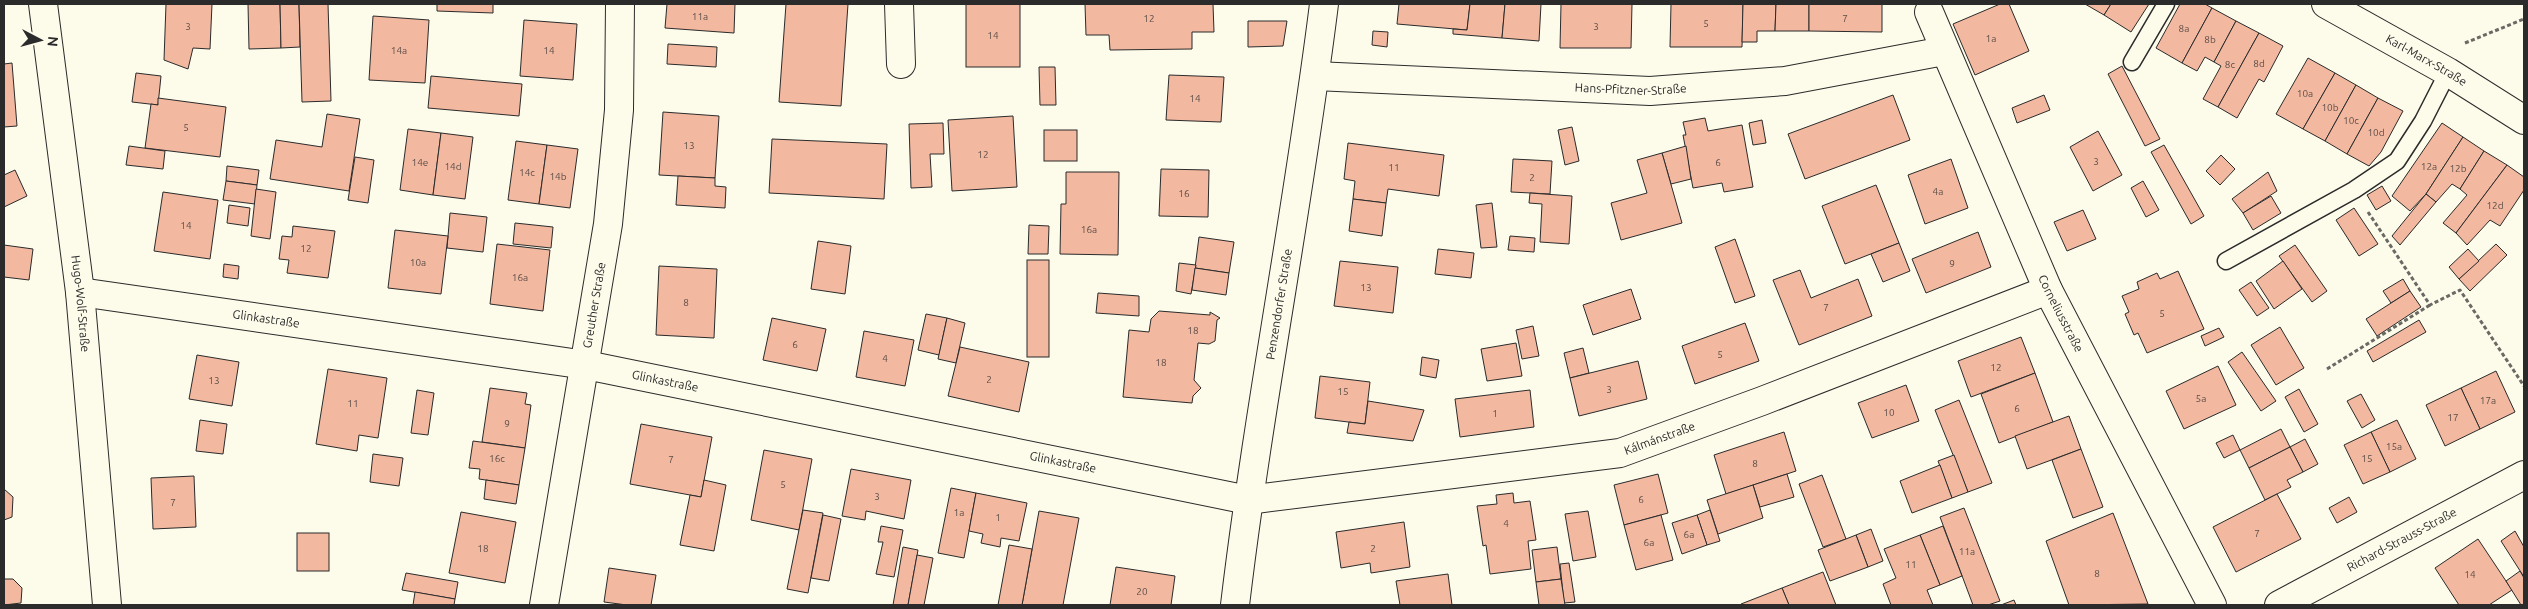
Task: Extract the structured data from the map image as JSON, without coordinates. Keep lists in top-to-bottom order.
{
  "streets": {
    "street": [
      "Karl-Marx-Straße",
      "Hans-Pfitzner-Straße",
      "Hugo-Wolf-Straße",
      "Penzendorfer Straße",
      "Greuther Straße",
      "Corneliusstraße",
      "Glinkastraße",
      "Kálmánstraße",
      "Richard-Strauss-Straße"
    ]
  },
  "crossings": [
    ["Hans-Pfitzner-Straße", "Penzendorfer Straße"],
    ["Hans-Pfitzner-Straße", "Corneliusstraße"],
    ["Hugo-Wolf-Straße", "Glinkastraße"],
    ["Penzendorfer Straße", "Glinkastraße"],
    ["Penzendorfer Straße", "Kálmánstraße"],
    ["Greuther Straße", "Glinkastraße"],
    ["Corneliusstraße", "Kálmánstraße"],
    ["Glinkastraße", "Kálmánstraße"]
  ],
  "house_numbers": [
    "11a",
    "12",
    "7",
    "5",
    "3",
    "3",
    "8a",
    "14",
    "1a",
    "8b",
    "14a",
    "14",
    "8d",
    "8c",
    "10a",
    "14",
    "10b",
    "10c",
    "5",
    "10d",
    "13",
    "12",
    "3",
    "14e",
    "6",
    "14d",
    "12a",
    "11",
    "12b",
    "14c",
    "14b",
    "2",
    "4a",
    "16",
    "12d",
    "14",
    "16a",
    "12",
    "10a",
    "9",
    "16a",
    "13",
    "8",
    "7",
    "5",
    "18",
    "6",
    "5",
    "4",
    "18",
    "12",
    "2",
    "13",
    "3",
    "15",
    "5a",
    "17a",
    "11",
    "6",
    "10",
    "1",
    "17",
    "9",
    "15a",
    "16c",
    "15",
    "7",
    "8",
    "5",
    "3",
    "6",
    "7",
    "1a",
    "1",
    "4",
    "7",
    "6a",
    "6a",
    "18",
    "2",
    "11a",
    "11",
    "8",
    "14",
    "20"
  ],
  "north": "right"
}
